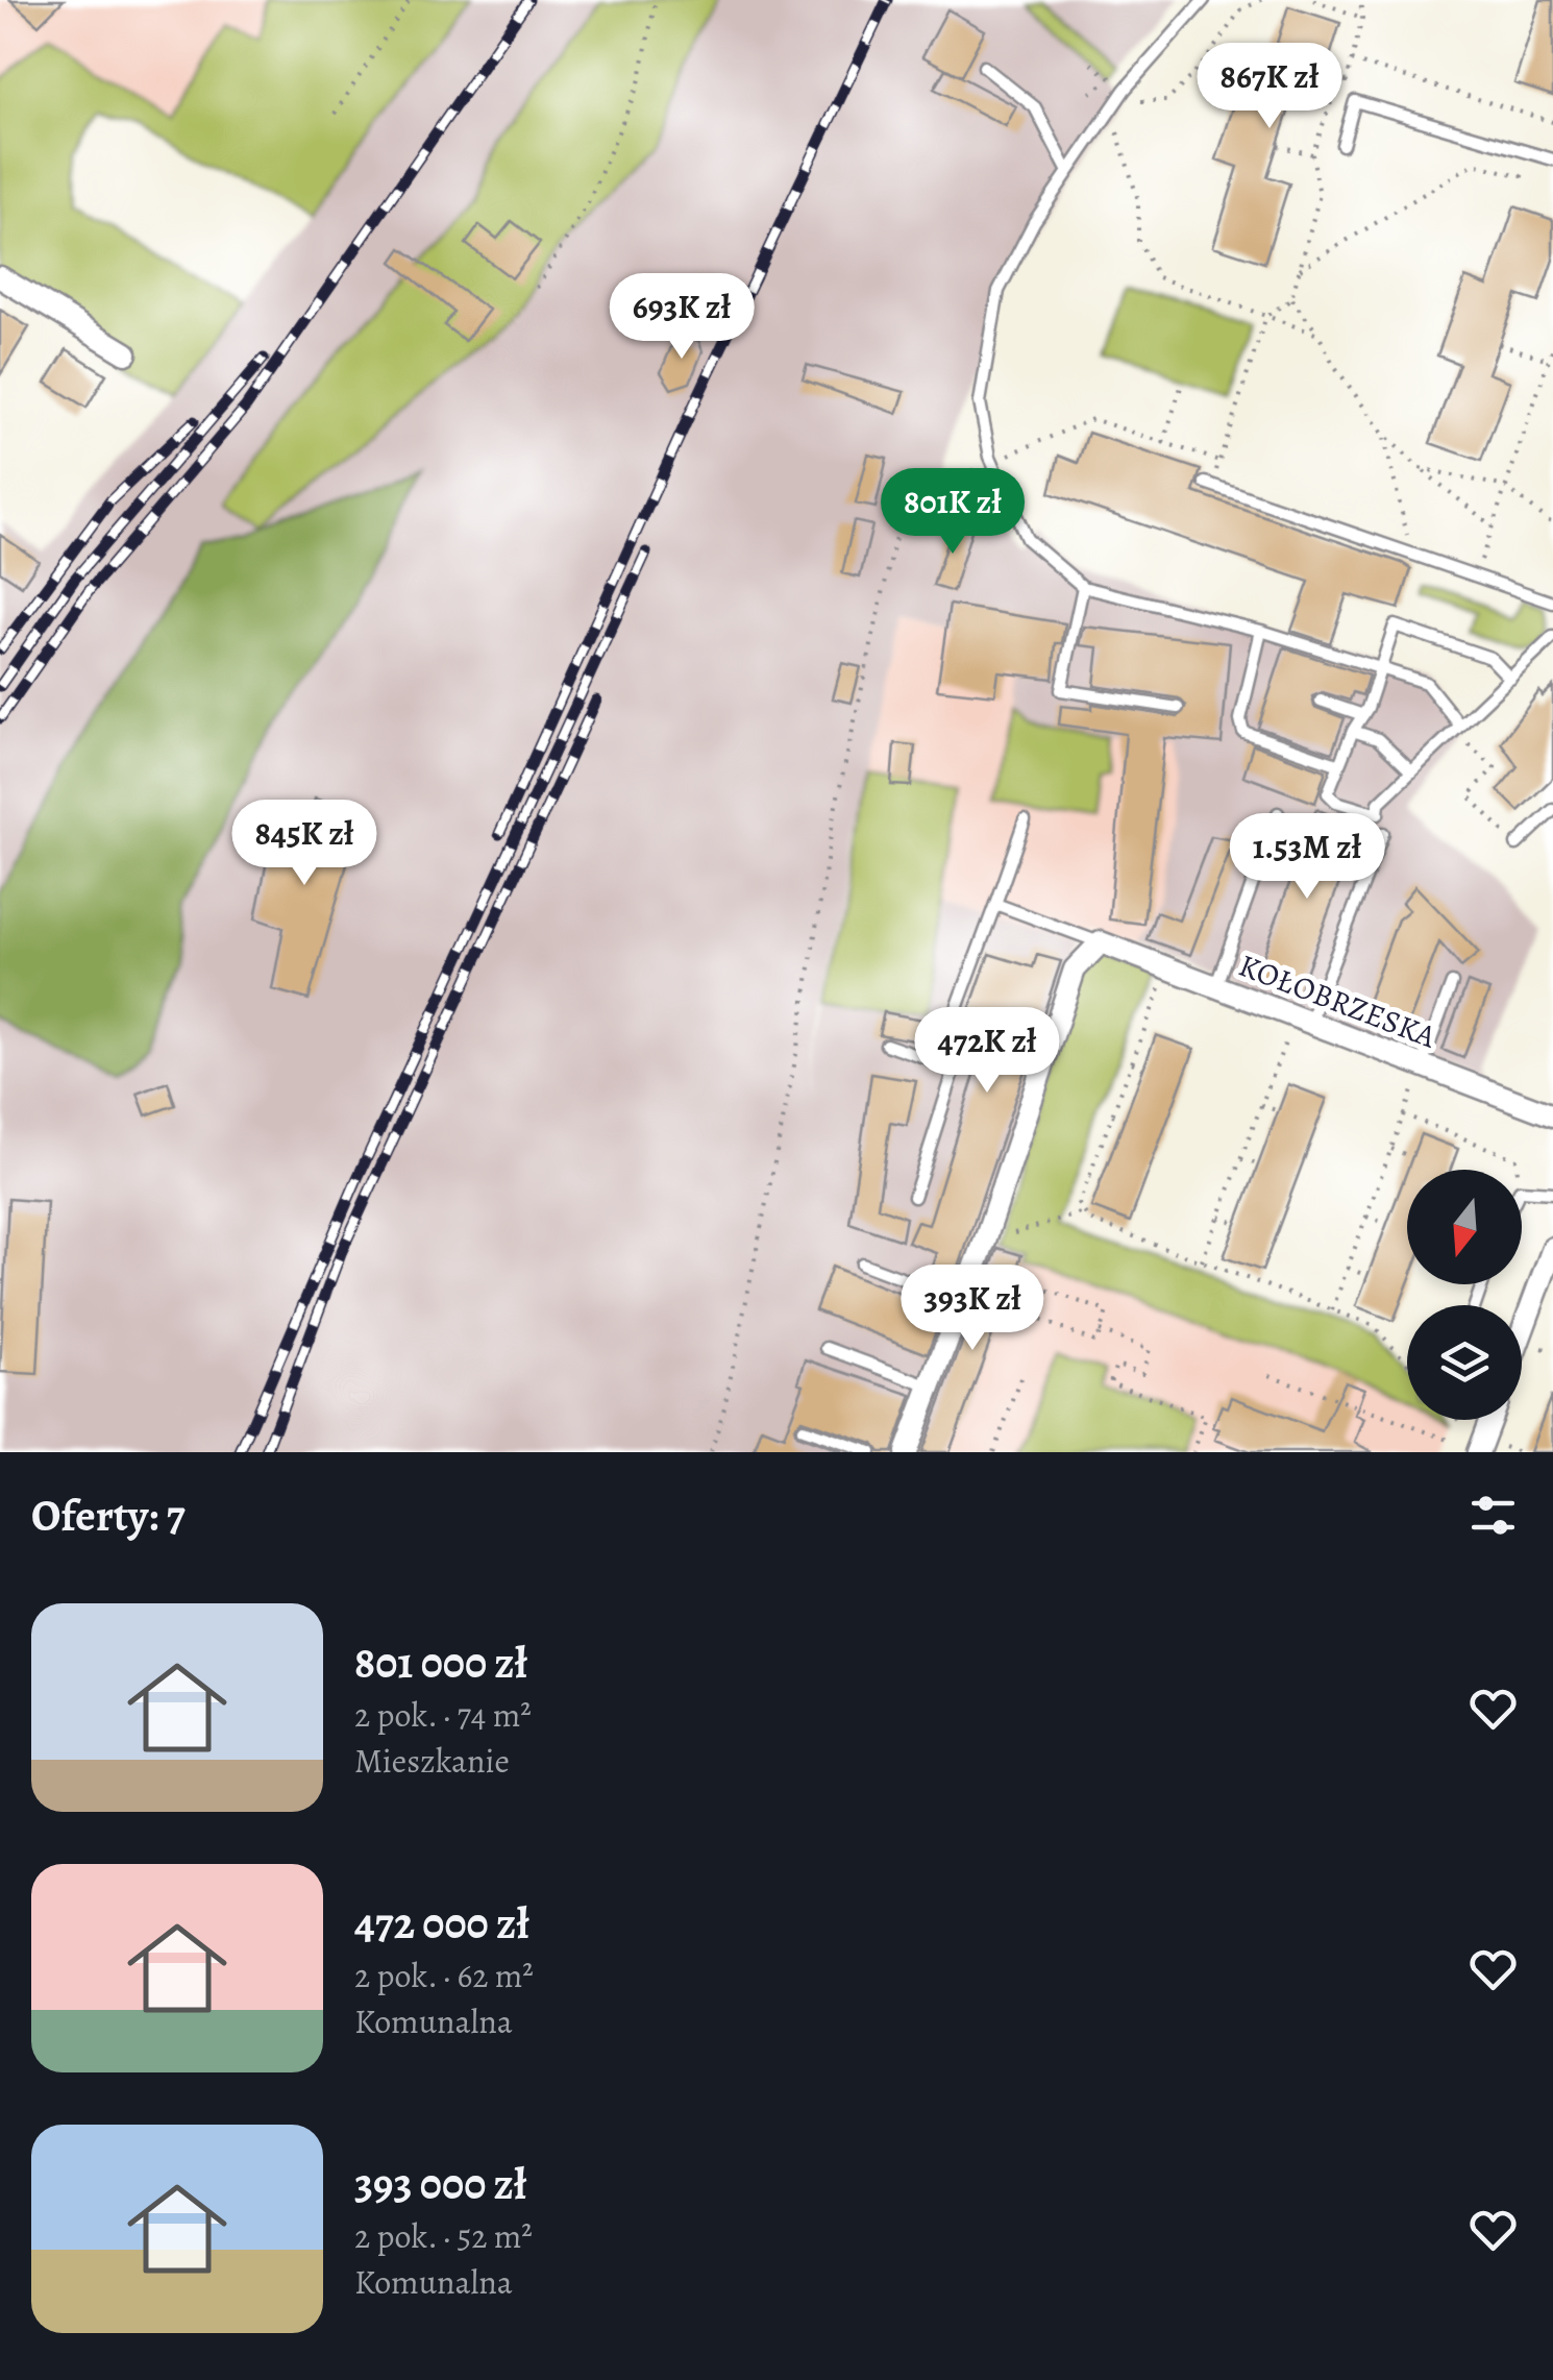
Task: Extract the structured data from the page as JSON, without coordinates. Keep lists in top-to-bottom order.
{
  "streets": {
    "street": ["KOŁOBRZESKA"]
  },
  "north": "bottom",
  "page": {
    "price": [
      "867K zł",
      "693K zł",
      "801K zł",
      "845K zł",
      "1.53M zł",
      "472K zł",
      "393K zł"
    ],
    "heading": "Oferty: 7",
    "list": [
      {
        "name": "801 000 zł",
        "note": "2 pok. · 74 m² · Mieszkanie"
      },
      {
        "name": "472 000 zł",
        "note": "2 pok. · 62 m² · Komunalna"
      },
      {
        "name": "393 000 zł",
        "note": "2 pok. · 52 m² · Komunalna"
      }
    ]
  }
}
